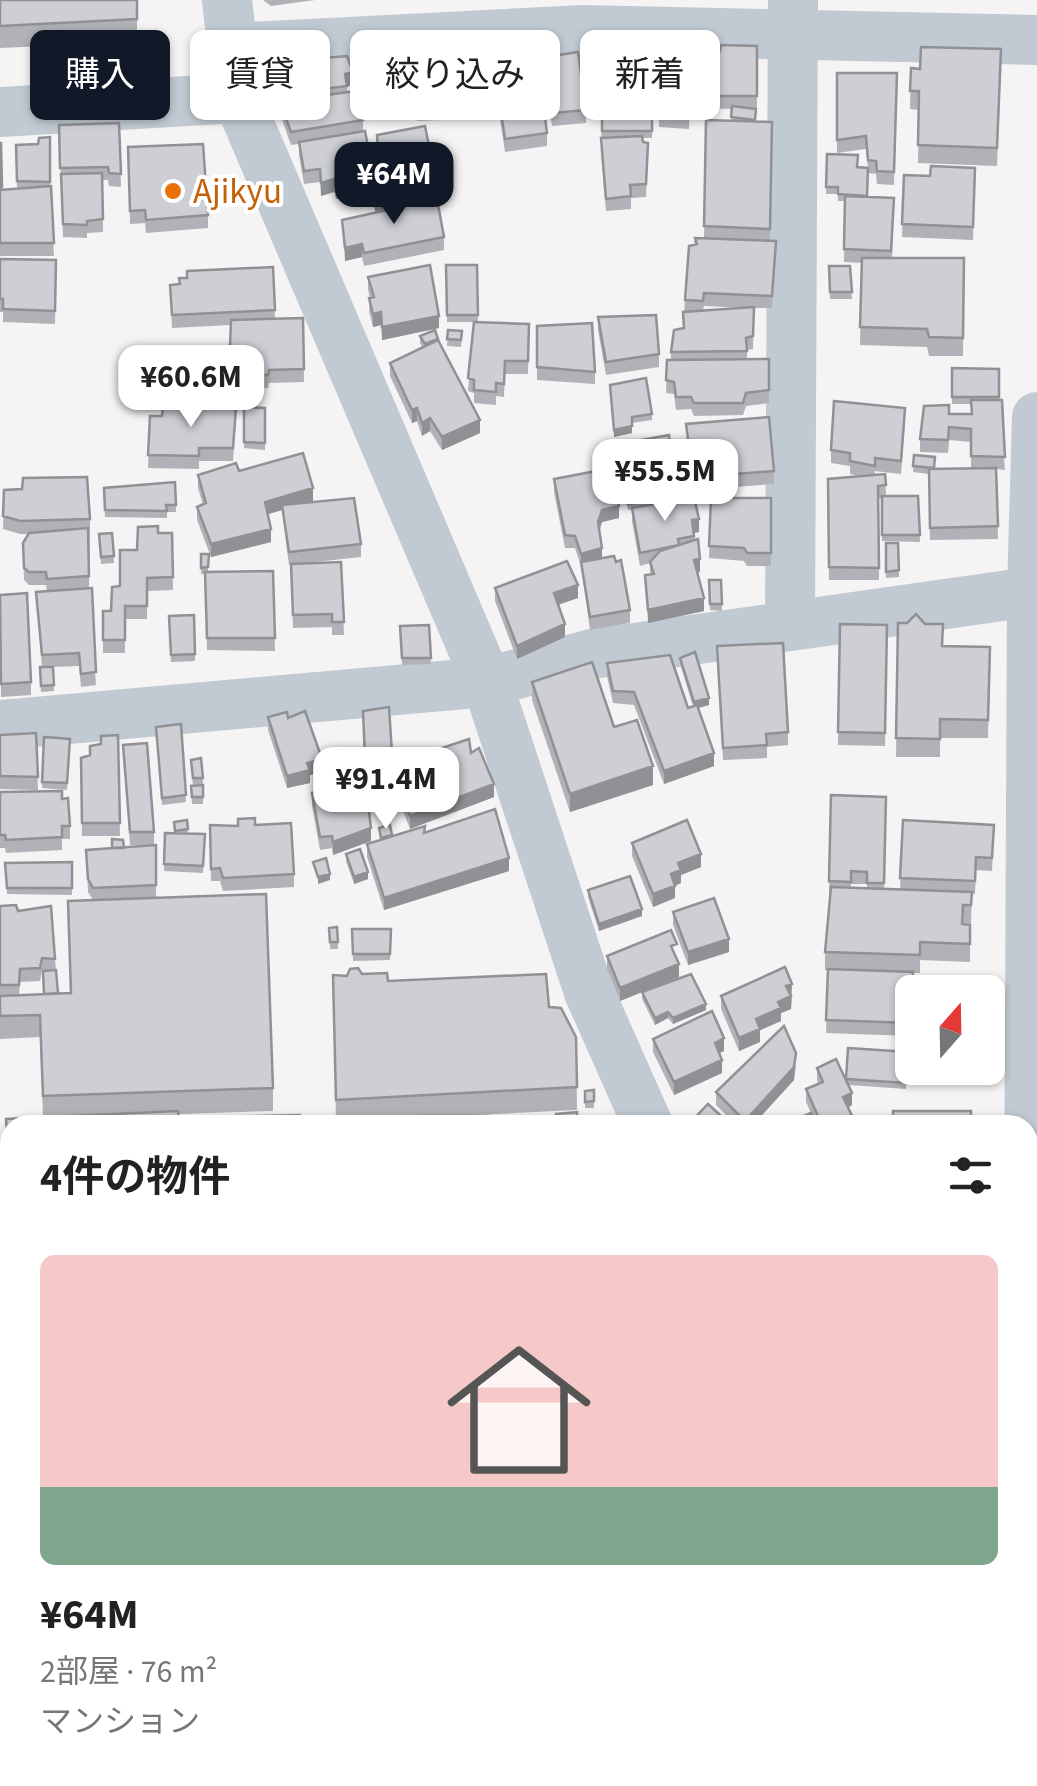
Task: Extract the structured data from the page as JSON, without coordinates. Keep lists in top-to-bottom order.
{
  "places": ["Ajikyu"],
  "north": "top",
  "page": {
    "chip": [
      "購入",
      "賃貸",
      "絞り込み",
      "新着"
    ],
    "price": [
      "¥64M",
      "¥60.6M",
      "¥55.5M",
      "¥91.4M"
    ],
    "heading": "4件の物件",
    "list": [
      {
        "name": "¥64M",
        "note": "2部屋 · 76 m² · マンション"
      }
    ]
  }
}
